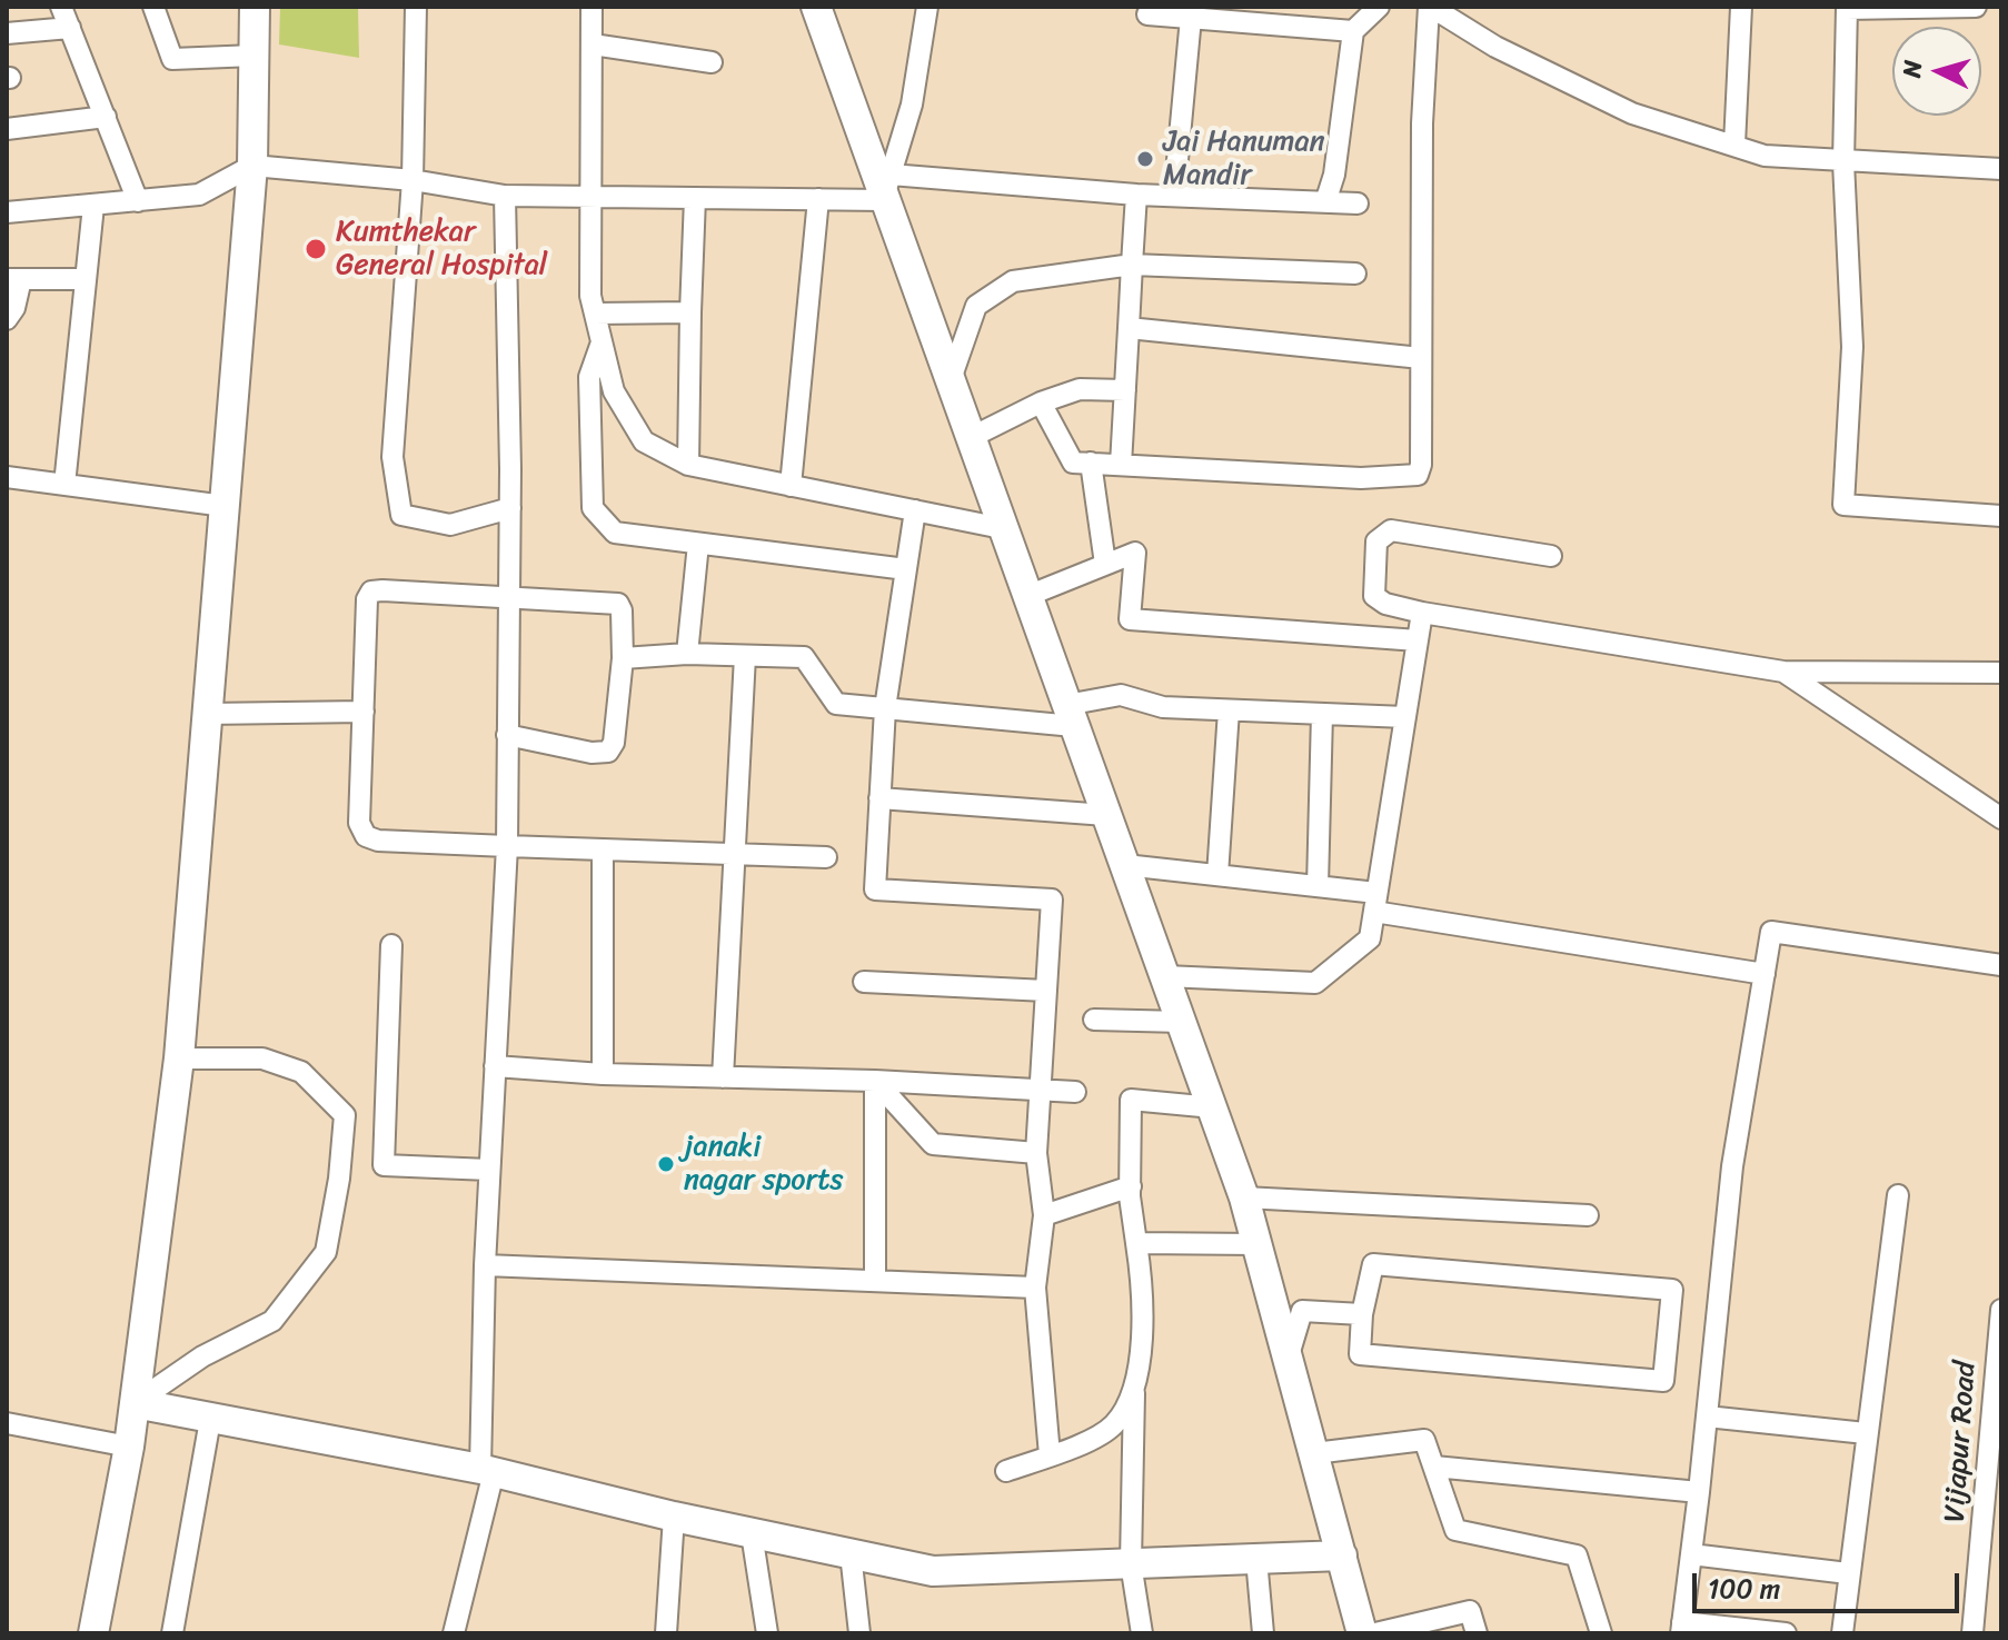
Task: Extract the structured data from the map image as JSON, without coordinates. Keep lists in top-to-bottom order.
{
  "streets": {
    "street": ["Vijapur Road"]
  },
  "places": ["Jai Hanuman Mandir", "Kumthekar General Hospital", "janaki nagar sports"],
  "scale_bar": "100 m",
  "north": "left"
}
